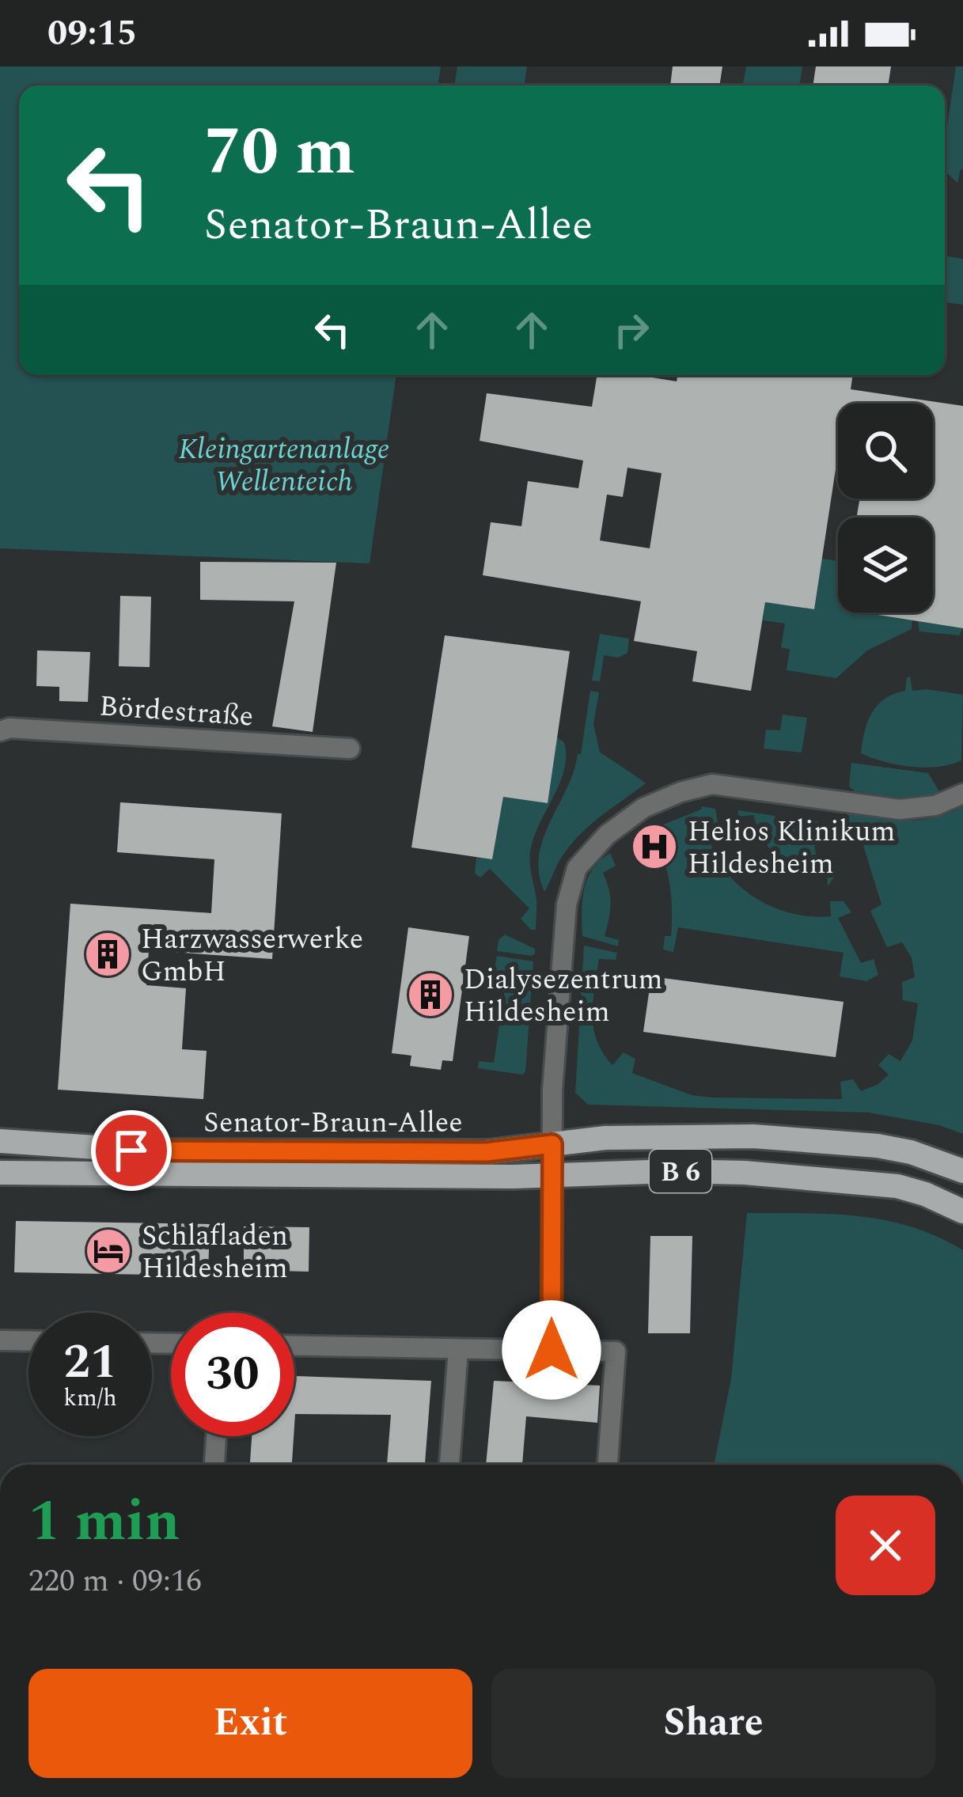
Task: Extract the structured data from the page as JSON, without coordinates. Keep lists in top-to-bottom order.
{
  "streets": {
    "main road": ["Senator-Braun-Allee", "B 6"],
    "street": ["Bördestraße"]
  },
  "parks": ["Kleingartenanlage Wellenteich"],
  "places": {
    "hospital": ["Helios Klinikum Hildesheim"],
    "building": ["Harzwasserwerke GmbH", "Dialysezentrum Hildesheim"],
    "hotel": ["Schlafladen Hildesheim"]
  },
  "page": {
    "status": "09:15",
    "turn": ["70 m", "Senator-Braun-Allee"],
    "speed": "21 km/h",
    "limit": "30",
    "heading": ["1 min", "220 m · 09:16"],
    "buttons": ["Exit", "Share"]
  }
}
